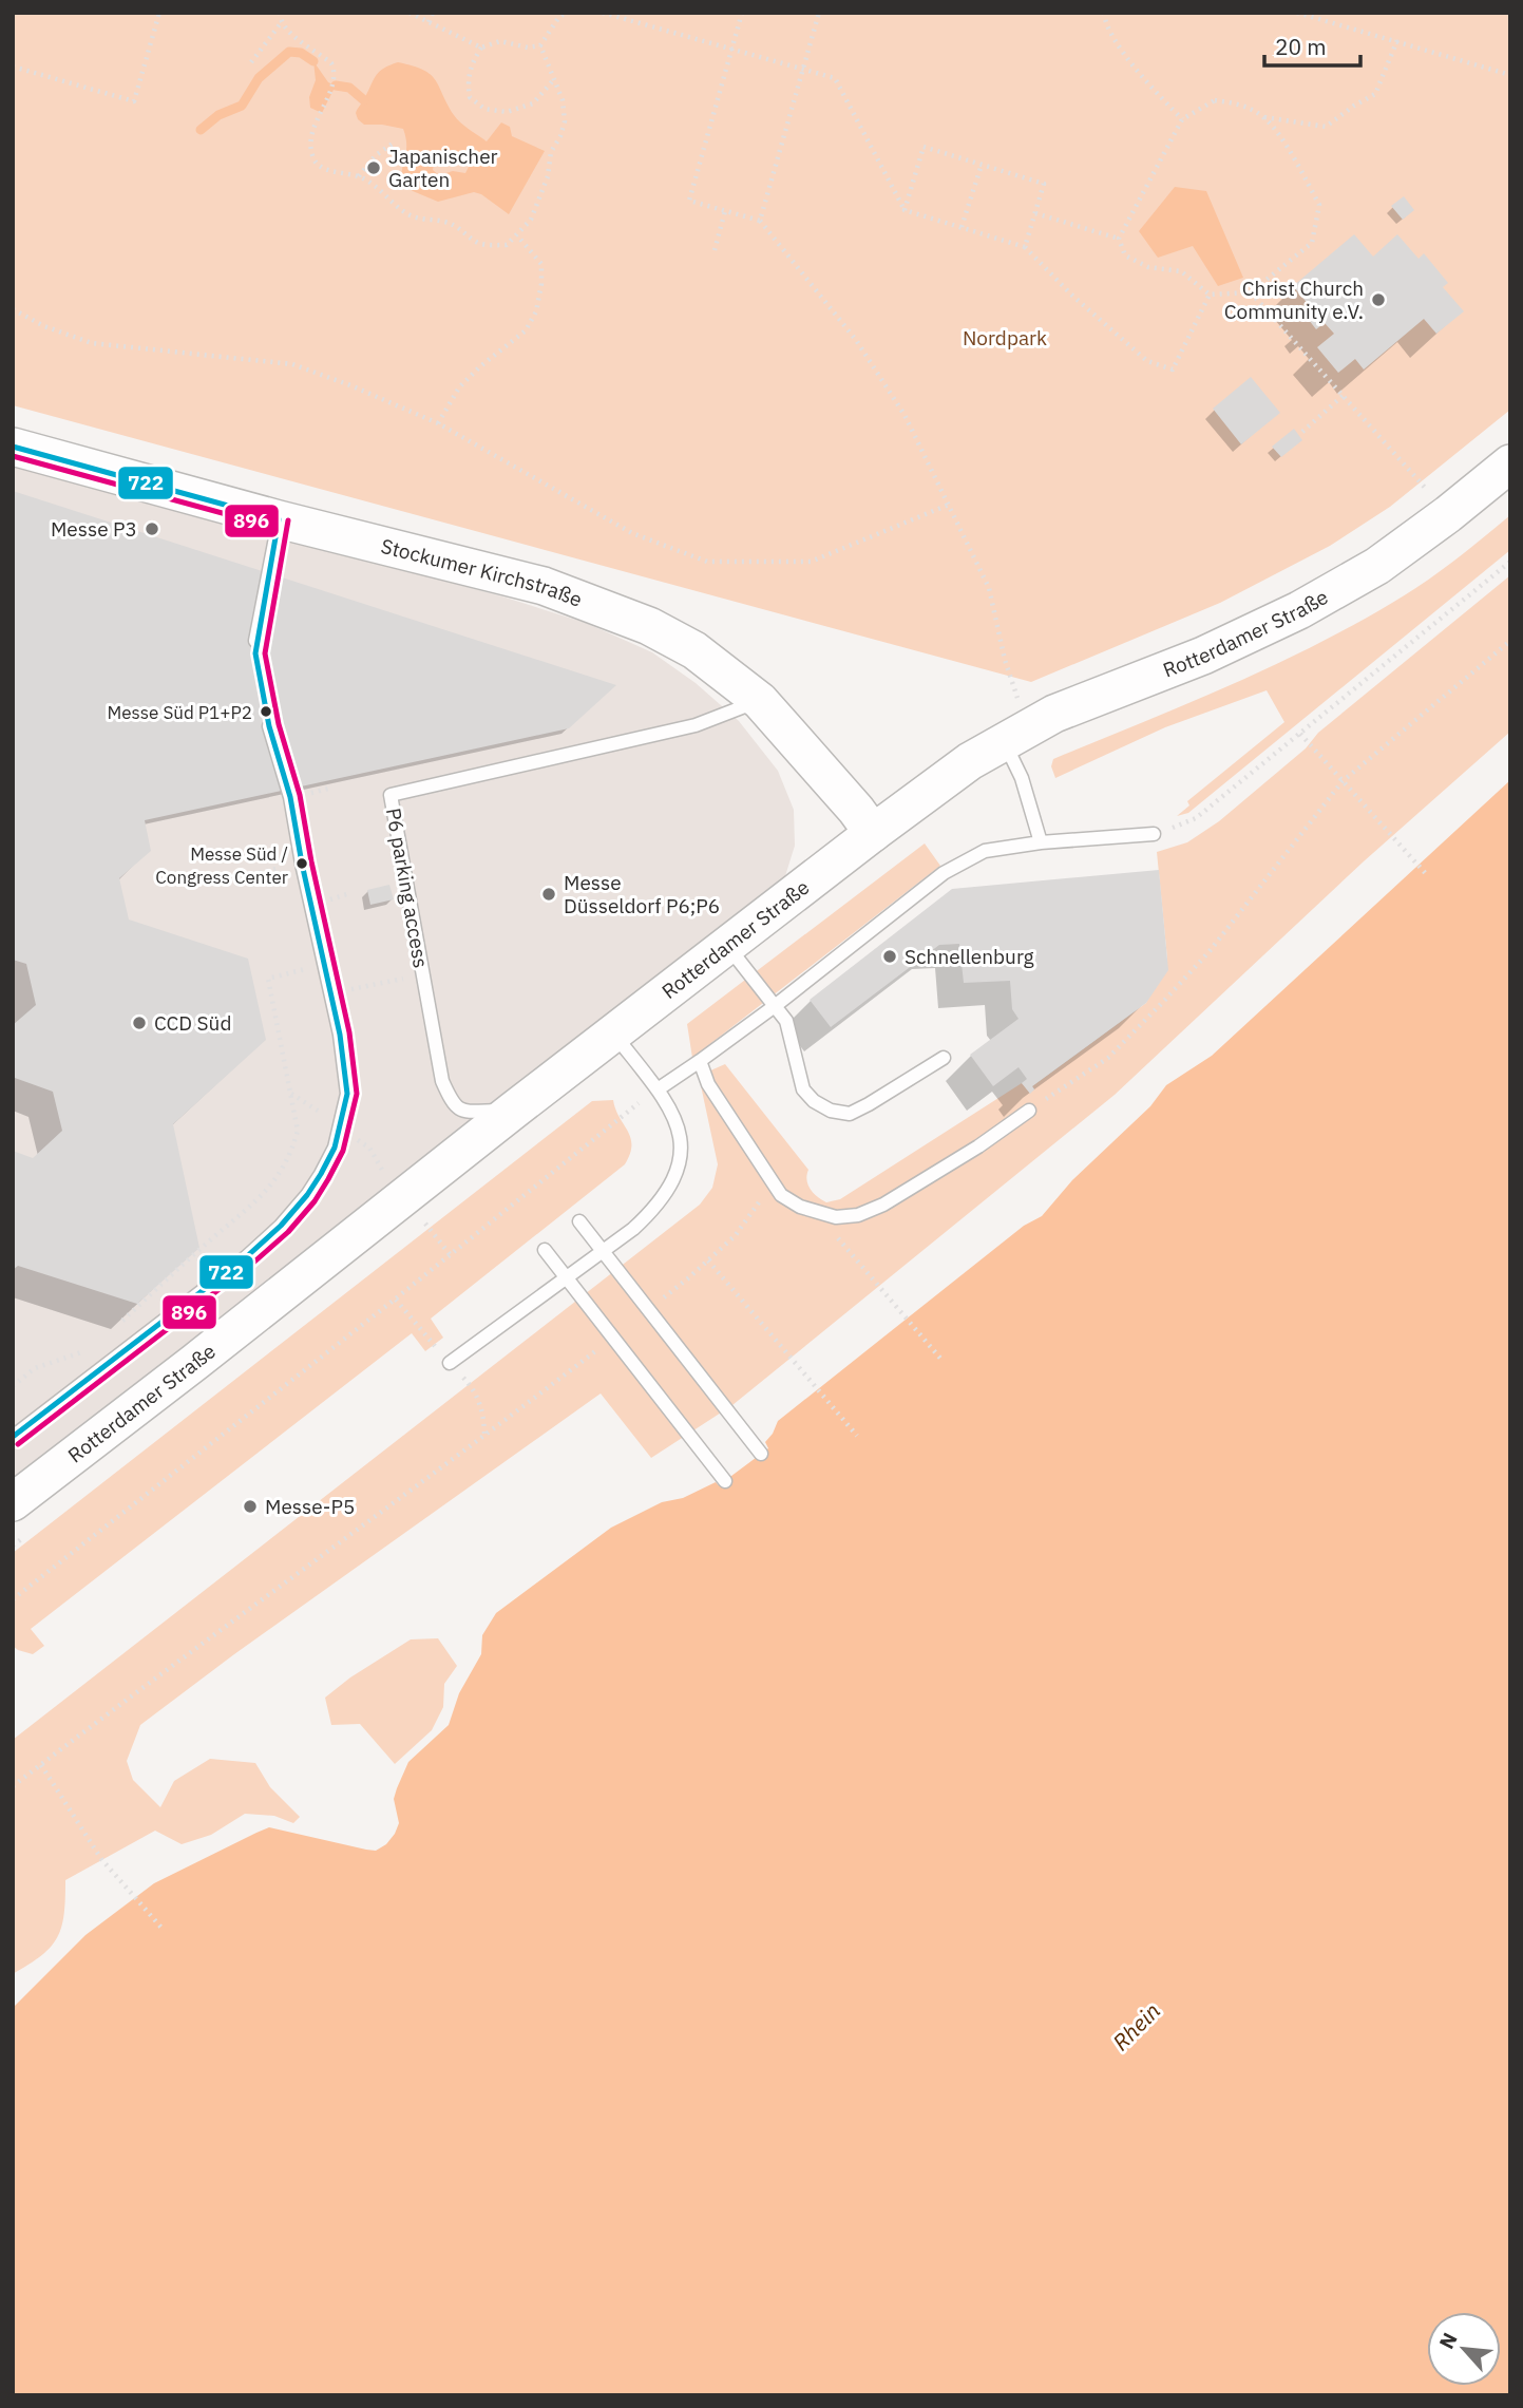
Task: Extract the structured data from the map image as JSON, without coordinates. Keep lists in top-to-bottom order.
{
  "streets": {
    "street": ["Stockumer Kirchstraße", "Rotterdamer Straße"],
    "lane": ["P6 parking access"]
  },
  "crossings": [
    ["Stockumer Kirchstraße", "Rotterdamer Straße"],
    ["Stockumer Kirchstraße", "P6 parking access"],
    ["Rotterdamer Straße", "P6 parking access"]
  ],
  "water": ["Rhein"],
  "parks": ["Nordpark"],
  "places": [
    "Japanischer Garten",
    "Christ Church Community e.V.",
    "Messe P3",
    "Messe Süd P1+P2",
    "Messe Süd / Congress Center",
    "Messe Düsseldorf P6;P6",
    "Schnellenburg",
    "CCD Süd",
    "Messe-P5"
  ],
  "lines": ["transit line 722", "transit line 896"],
  "scale_bar": "20 m",
  "north": "top left"
}
